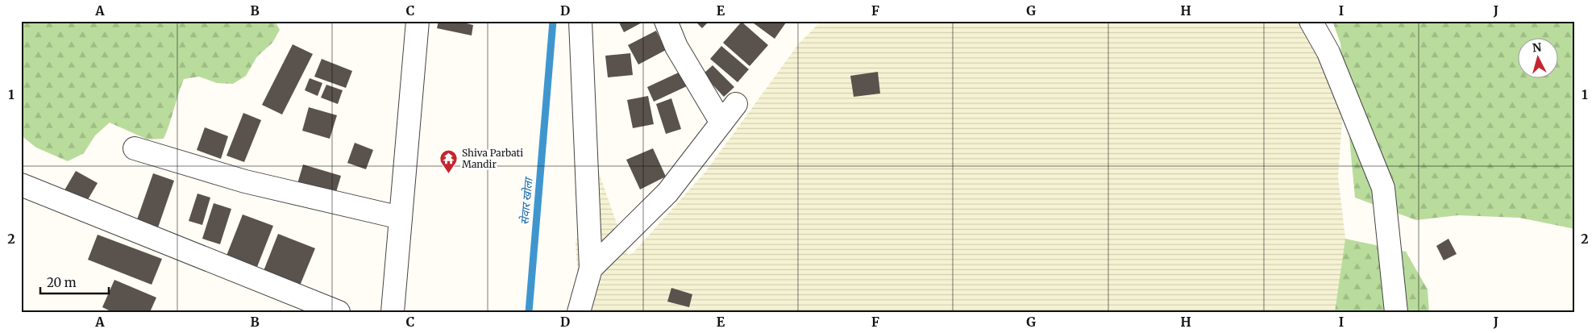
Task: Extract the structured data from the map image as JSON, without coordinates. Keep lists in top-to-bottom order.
{
  "water": ["सेवार खोला"],
  "places": {
    "temple": ["Shiva Parbati Mandir"]
  },
  "scale_bar": "20 m",
  "north": "top",
  "grid": {
    "columns": [
      "A",
      "B",
      "C",
      "D",
      "E",
      "F",
      "G",
      "H",
      "I",
      "J"
    ],
    "rows": ["1", "2"]
  }
}
